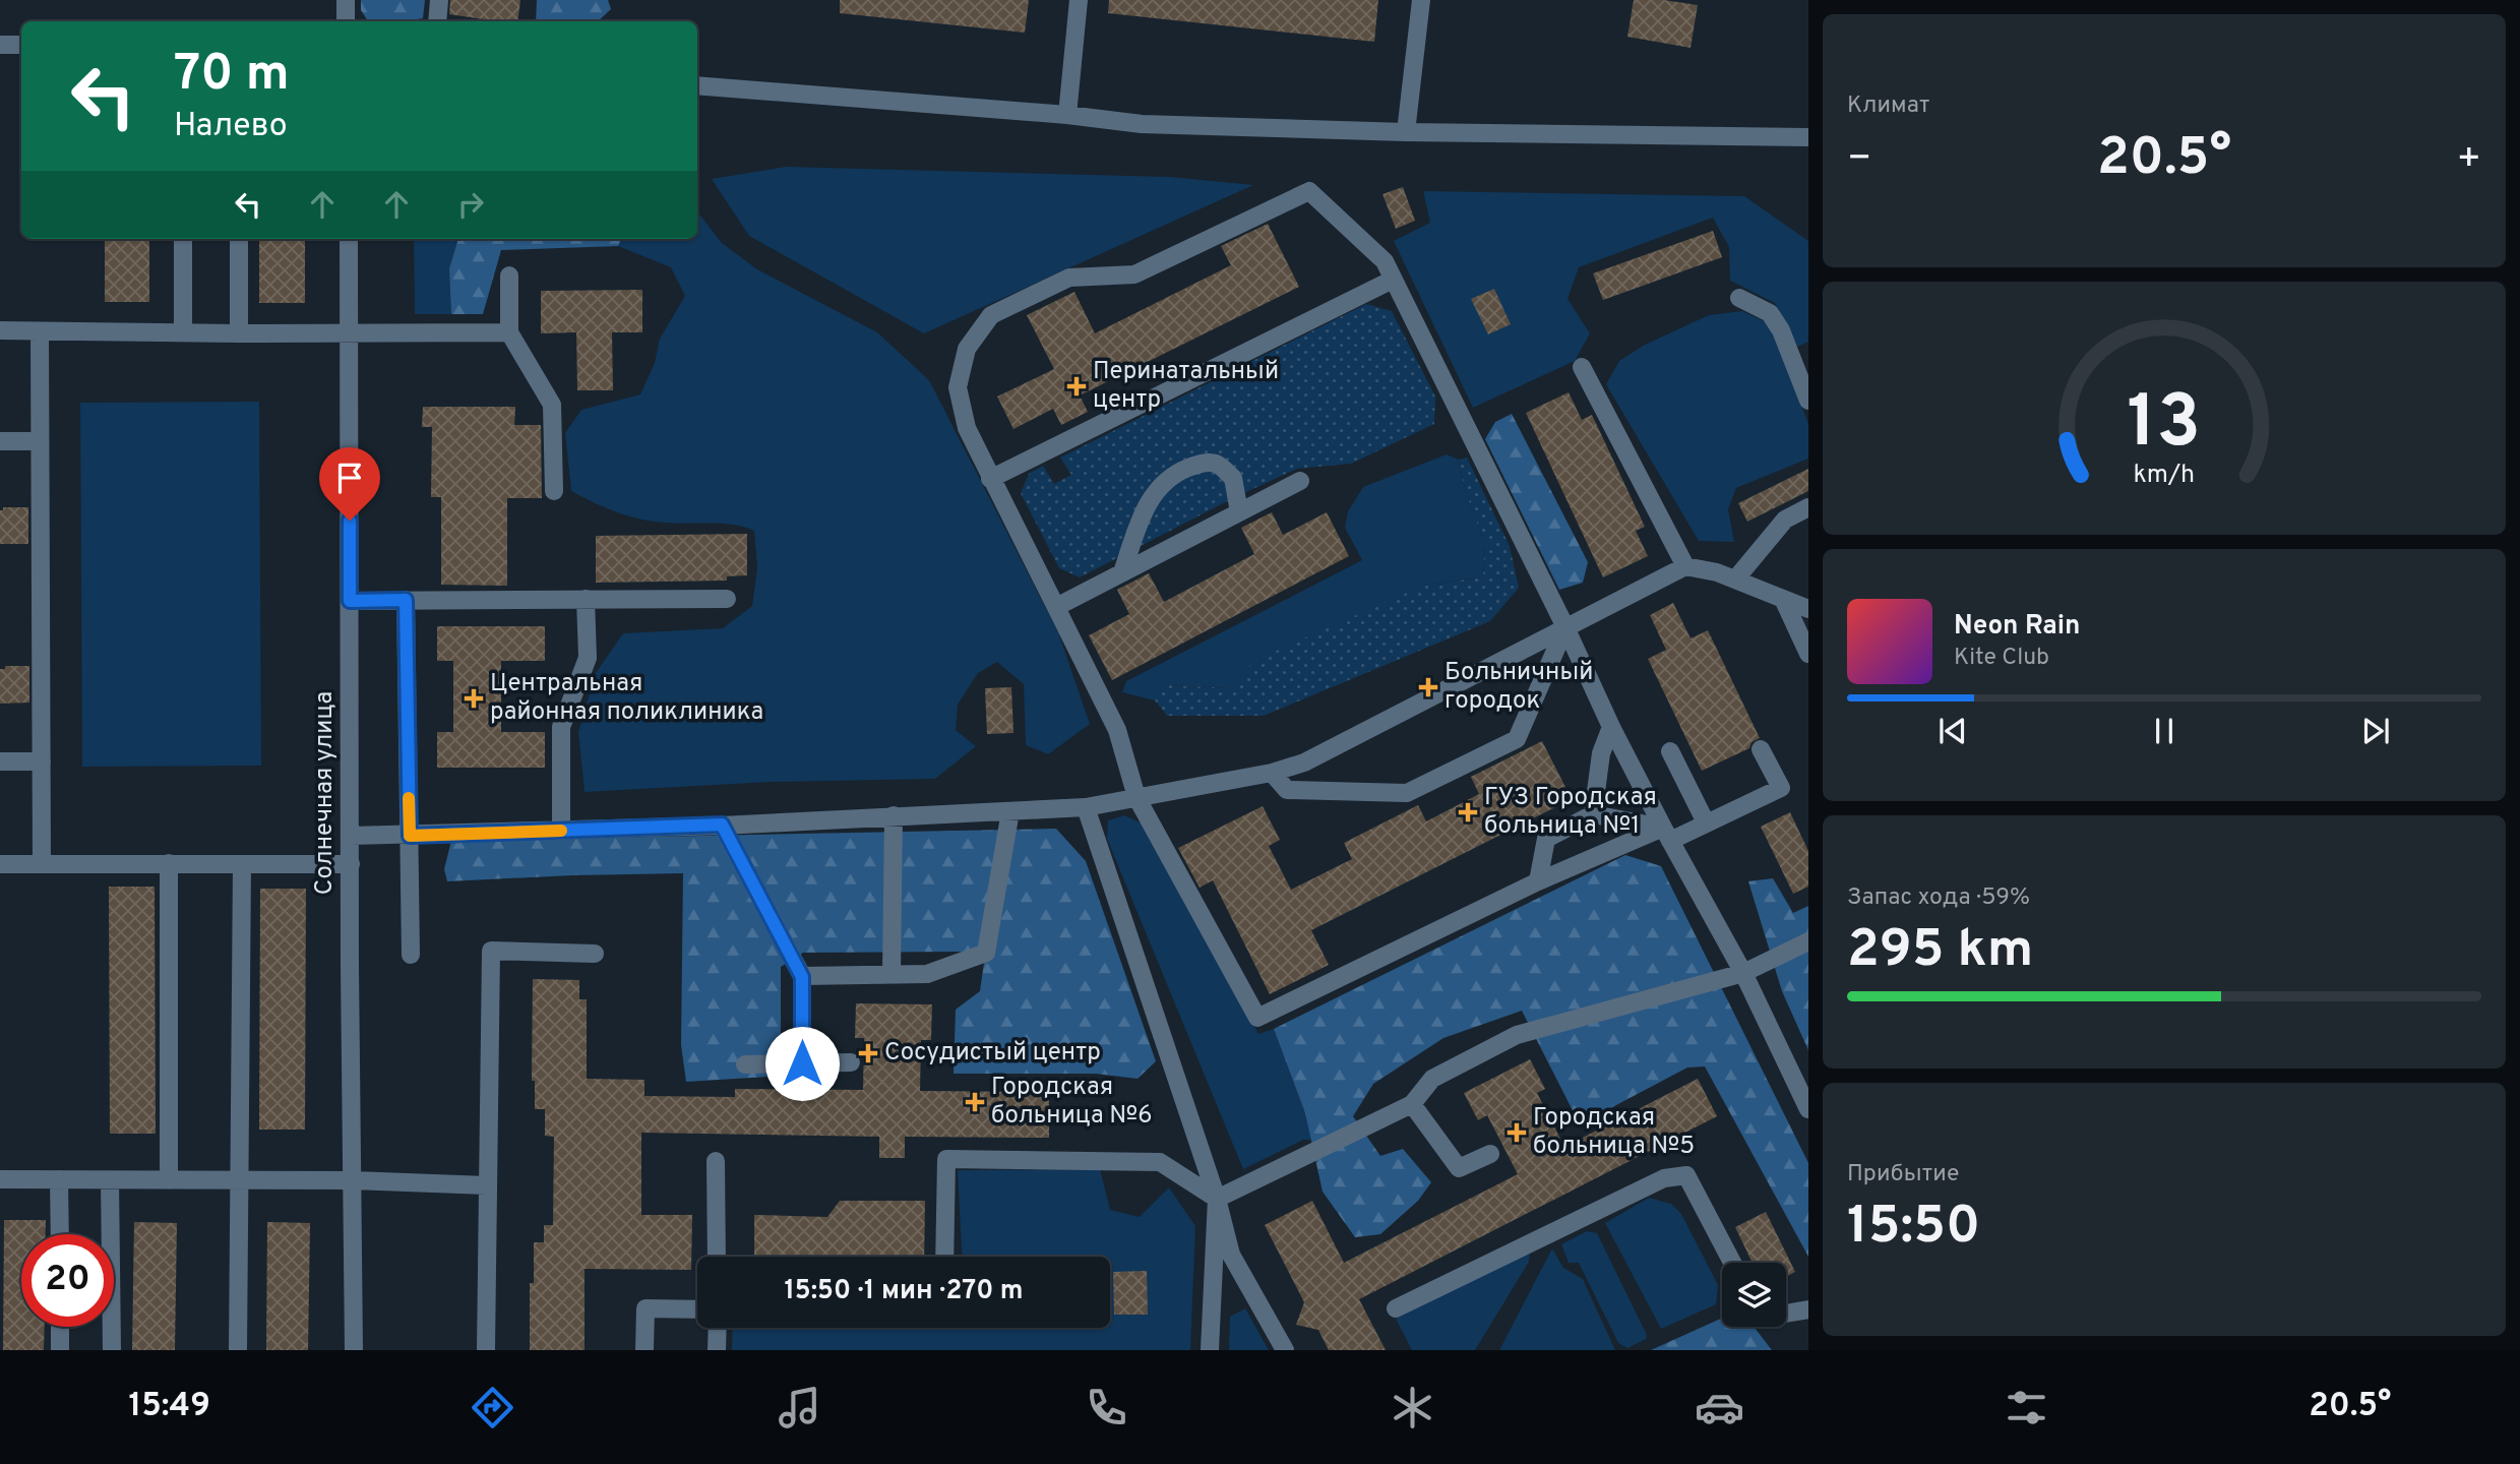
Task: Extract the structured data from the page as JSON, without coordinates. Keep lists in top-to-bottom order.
{
  "streets": {
    "street": ["Солнечная улица"]
  },
  "places": {
    "health": [
      "Перинатальный центр",
      "Больничный городок",
      "Центральная районная поликлиника",
      "ГУЗ Городская больница №1",
      "Сосудистый центр",
      "Городская больница №6",
      "Городская больница №5"
    ]
  },
  "page": {
    "tile": [
      "Климат",
      ["Запас хода · 59%", "295 km"],
      ["Прибытие", "15:50"]
    ],
    "turn": ["70 m", "Налево"],
    "heat": ["−", "20.5°", "+"],
    "song": ["Neon Rain", "Kite Club"],
    "limit": "20",
    "trip": "15:50 · 1 мин · 270 m",
    "tabs": ["15:49", "20.5°"],
    "gauge": ["13", "km/h"]
  }
}
